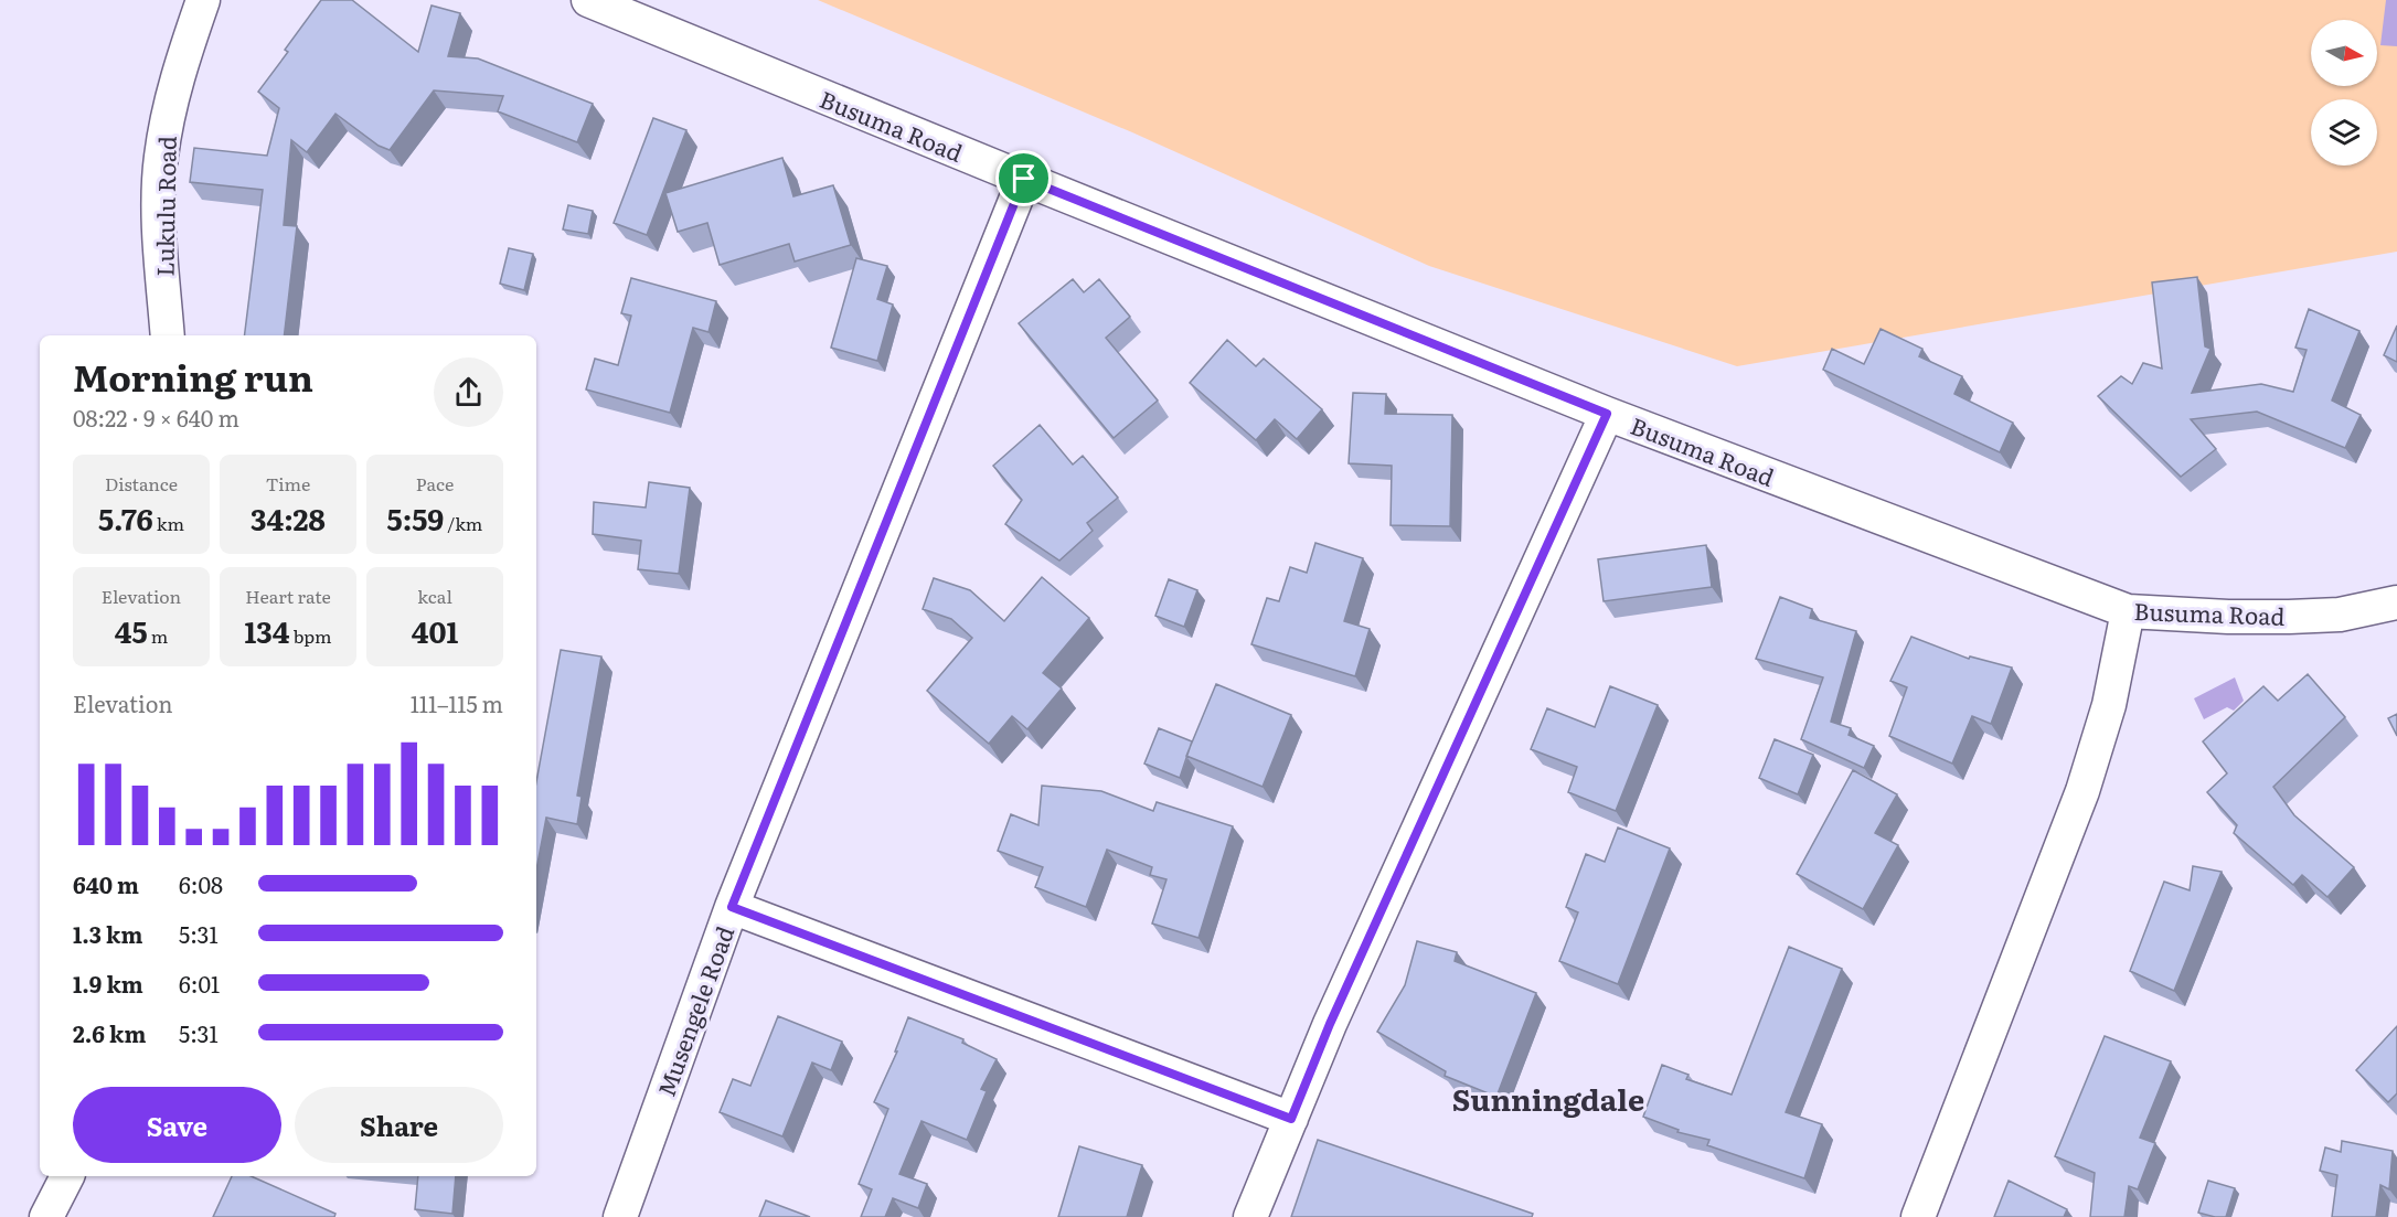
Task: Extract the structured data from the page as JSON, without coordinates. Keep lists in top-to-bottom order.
{
  "streets": {
    "street": ["Busuma Road", "Lukulu Road", "Musengele Road"]
  },
  "crossings": [
    ["Busuma Road", "Musengele Road"]
  ],
  "districts": ["Sunningdale"],
  "north": "right",
  "page": {
    "heading": ["Morning run", "08:22 · 9 × 640 m"],
    "stats": [
      ["Distance", "5.76 km"],
      ["Time", "34:28"],
      ["Pace", "5:59 /km"],
      ["Elevation", "45 m"],
      ["Heart rate", "134 bpm"],
      ["kcal", "401"]
    ],
    "chart": ["Elevation", "111–115 m"],
    "list": [
      {
        "name": "640 m",
        "note": "6:08"
      },
      {
        "name": "1.3 km",
        "note": "5:31"
      },
      {
        "name": "1.9 km",
        "note": "6:01"
      },
      {
        "name": "2.6 km",
        "note": "5:31"
      }
    ],
    "buttons": ["Save", "Share"]
  }
}
